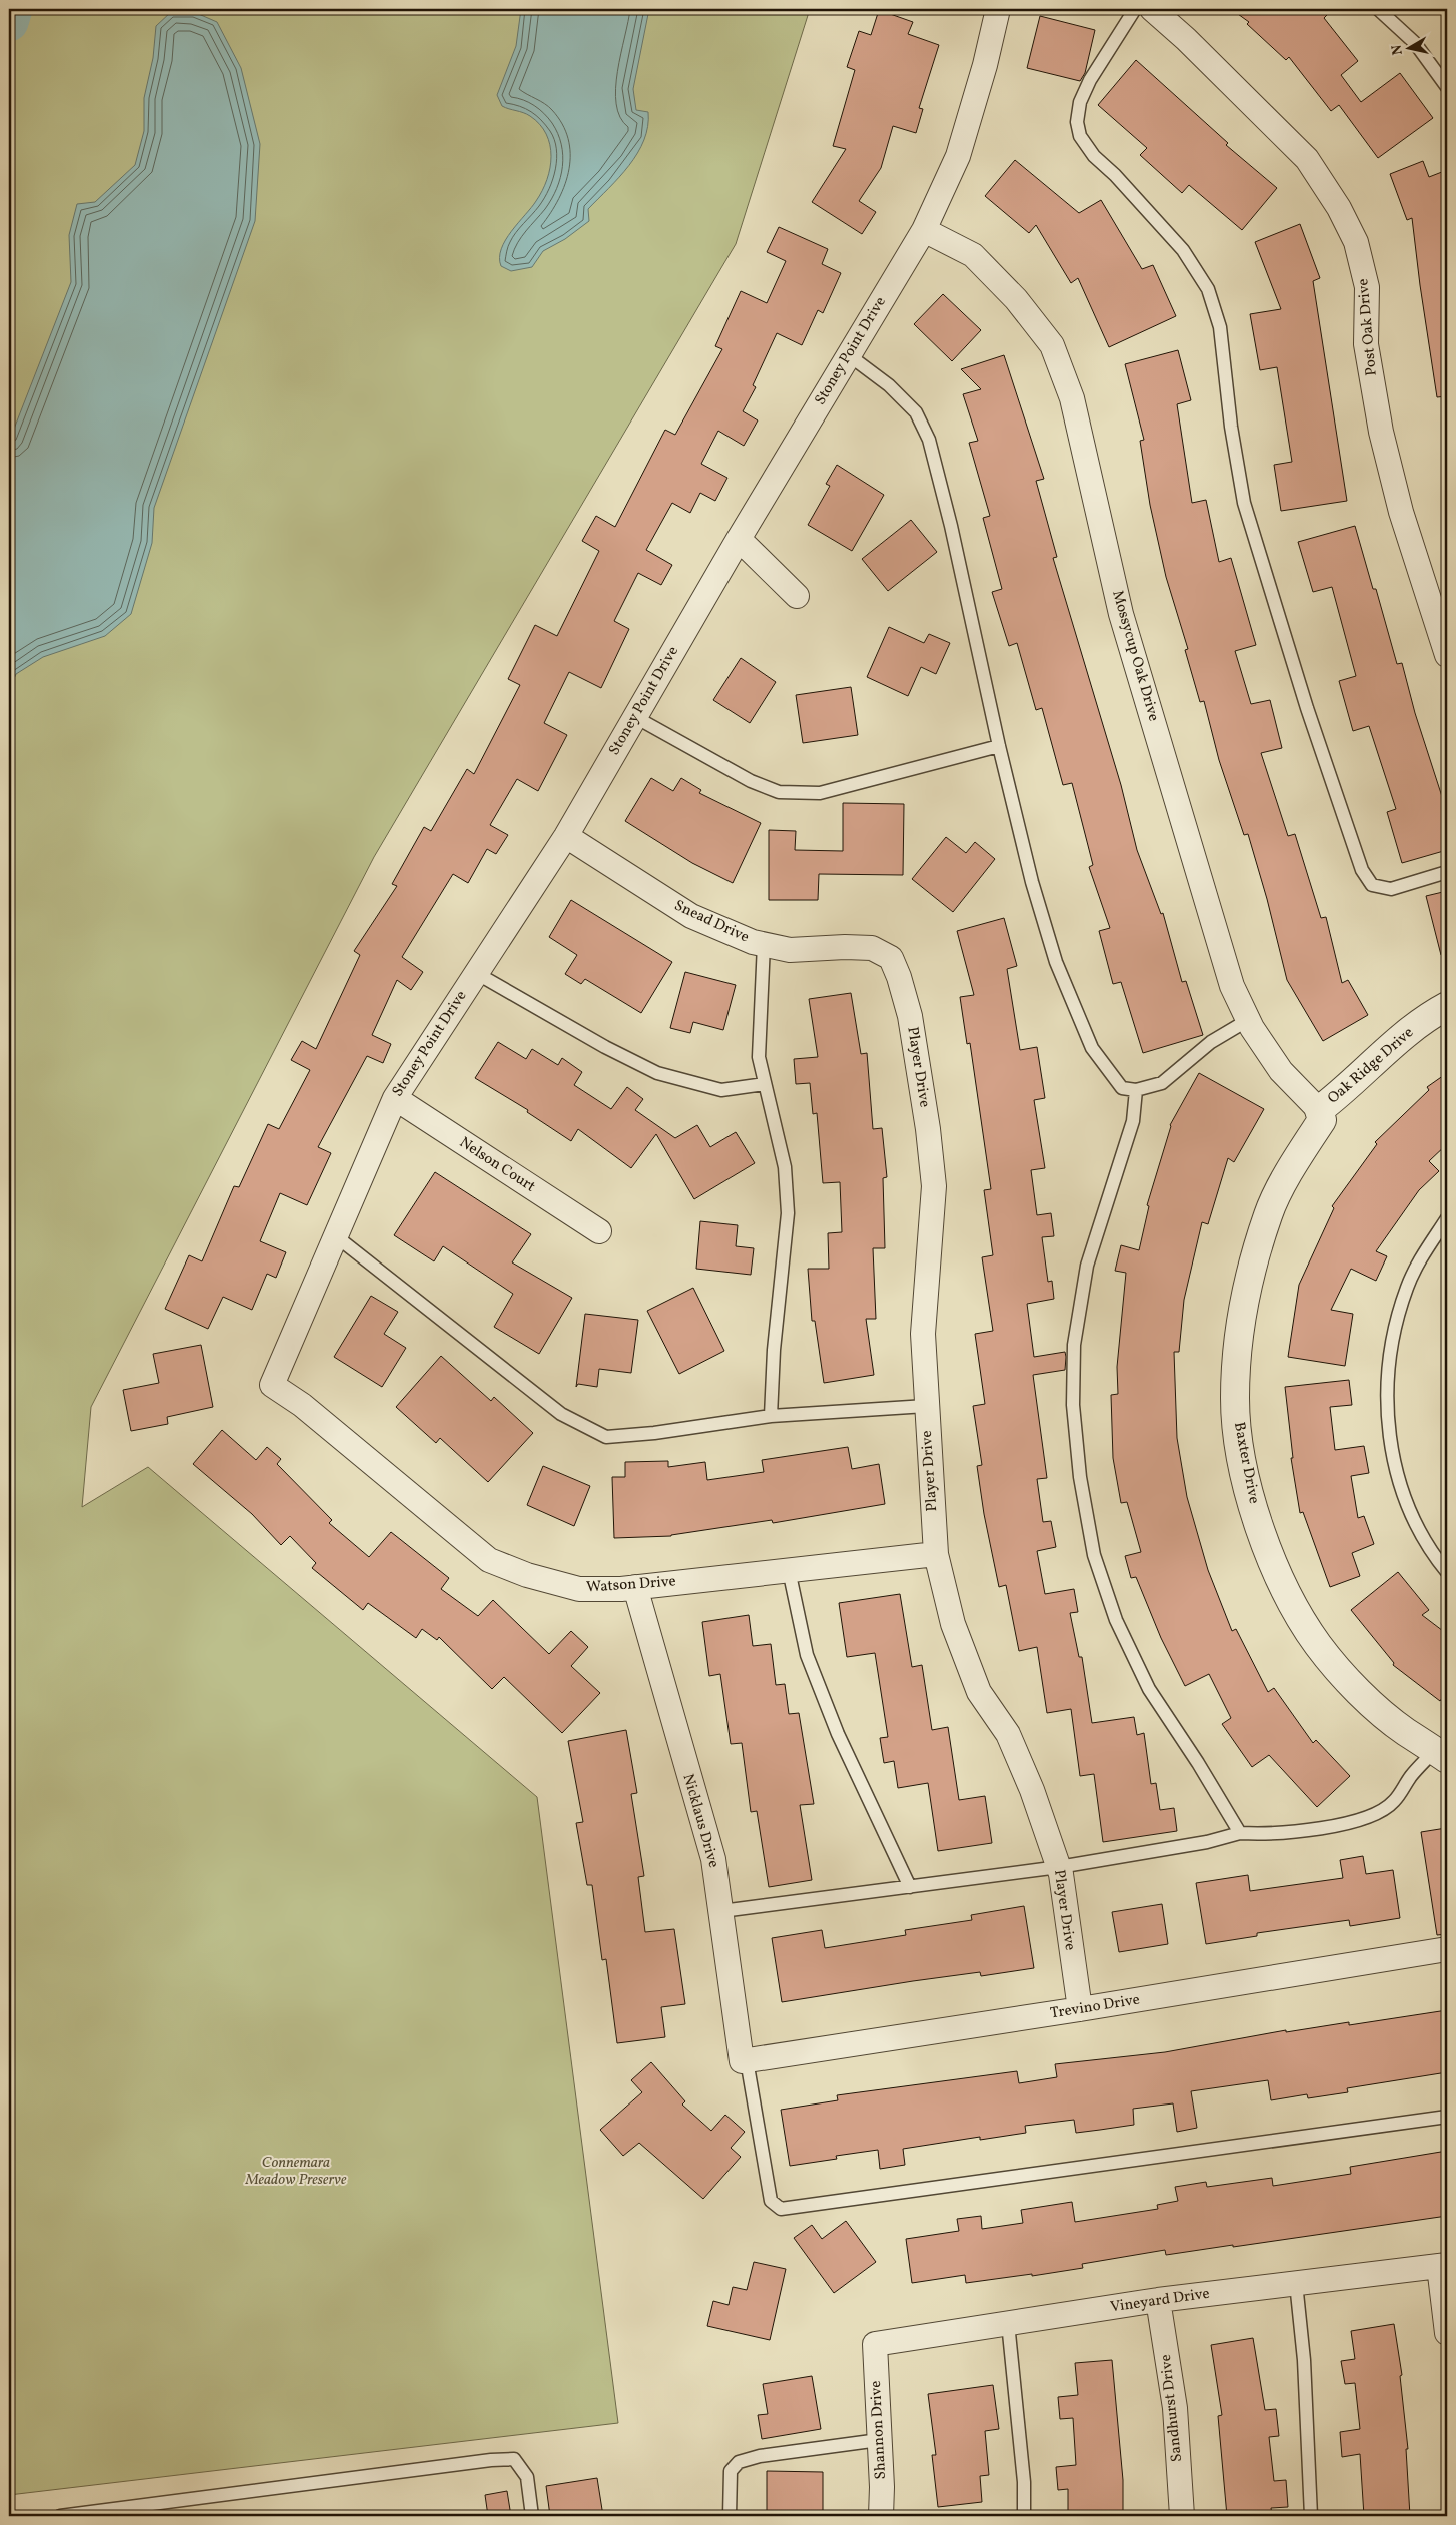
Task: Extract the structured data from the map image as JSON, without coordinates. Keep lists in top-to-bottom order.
{
  "streets": {
    "street": [
      "Post Oak Drive",
      "Stoney Point Drive",
      "Mossycup Oak Drive",
      "Snead Drive",
      "Oak Ridge Drive",
      "Player Drive",
      "Nelson Court",
      "Baxter Drive",
      "Watson Drive",
      "Nicklaus Drive",
      "Trevino Drive",
      "Vineyard Drive",
      "Sandhurst Drive",
      "Shannon Drive"
    ]
  },
  "crossings": [
    ["Stoney Point Drive", "Mossycup Oak Drive"],
    ["Stoney Point Drive", "Snead Drive"],
    ["Stoney Point Drive", "Nelson Court"],
    ["Stoney Point Drive", "Watson Drive"],
    ["Mossycup Oak Drive", "Oak Ridge Drive"],
    ["Mossycup Oak Drive", "Baxter Drive"],
    ["Snead Drive", "Player Drive"],
    ["Oak Ridge Drive", "Baxter Drive"],
    ["Player Drive", "Watson Drive"],
    ["Player Drive", "Trevino Drive"],
    ["Watson Drive", "Nicklaus Drive"],
    ["Nicklaus Drive", "Trevino Drive"],
    ["Vineyard Drive", "Sandhurst Drive"],
    ["Vineyard Drive", "Shannon Drive"]
  ],
  "parks": ["Connemara Meadow Preserve"],
  "north": "left"
}
